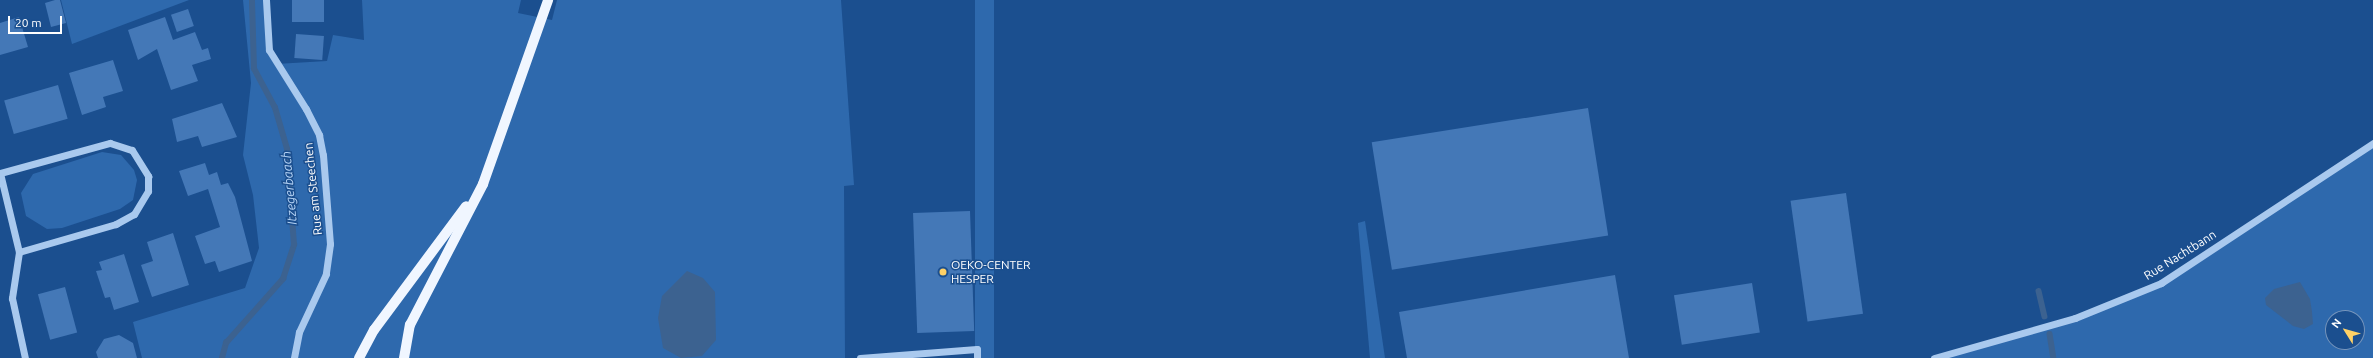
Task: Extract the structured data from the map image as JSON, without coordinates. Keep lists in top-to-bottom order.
{
  "streets": {
    "street": ["Rue am Steechen", "Rue Nachtbann"]
  },
  "water": ["Itzegerbaach"],
  "places": ["OEKO-CENTER HESPER"],
  "scale_bar": "20 m",
  "north": "top left"
}
